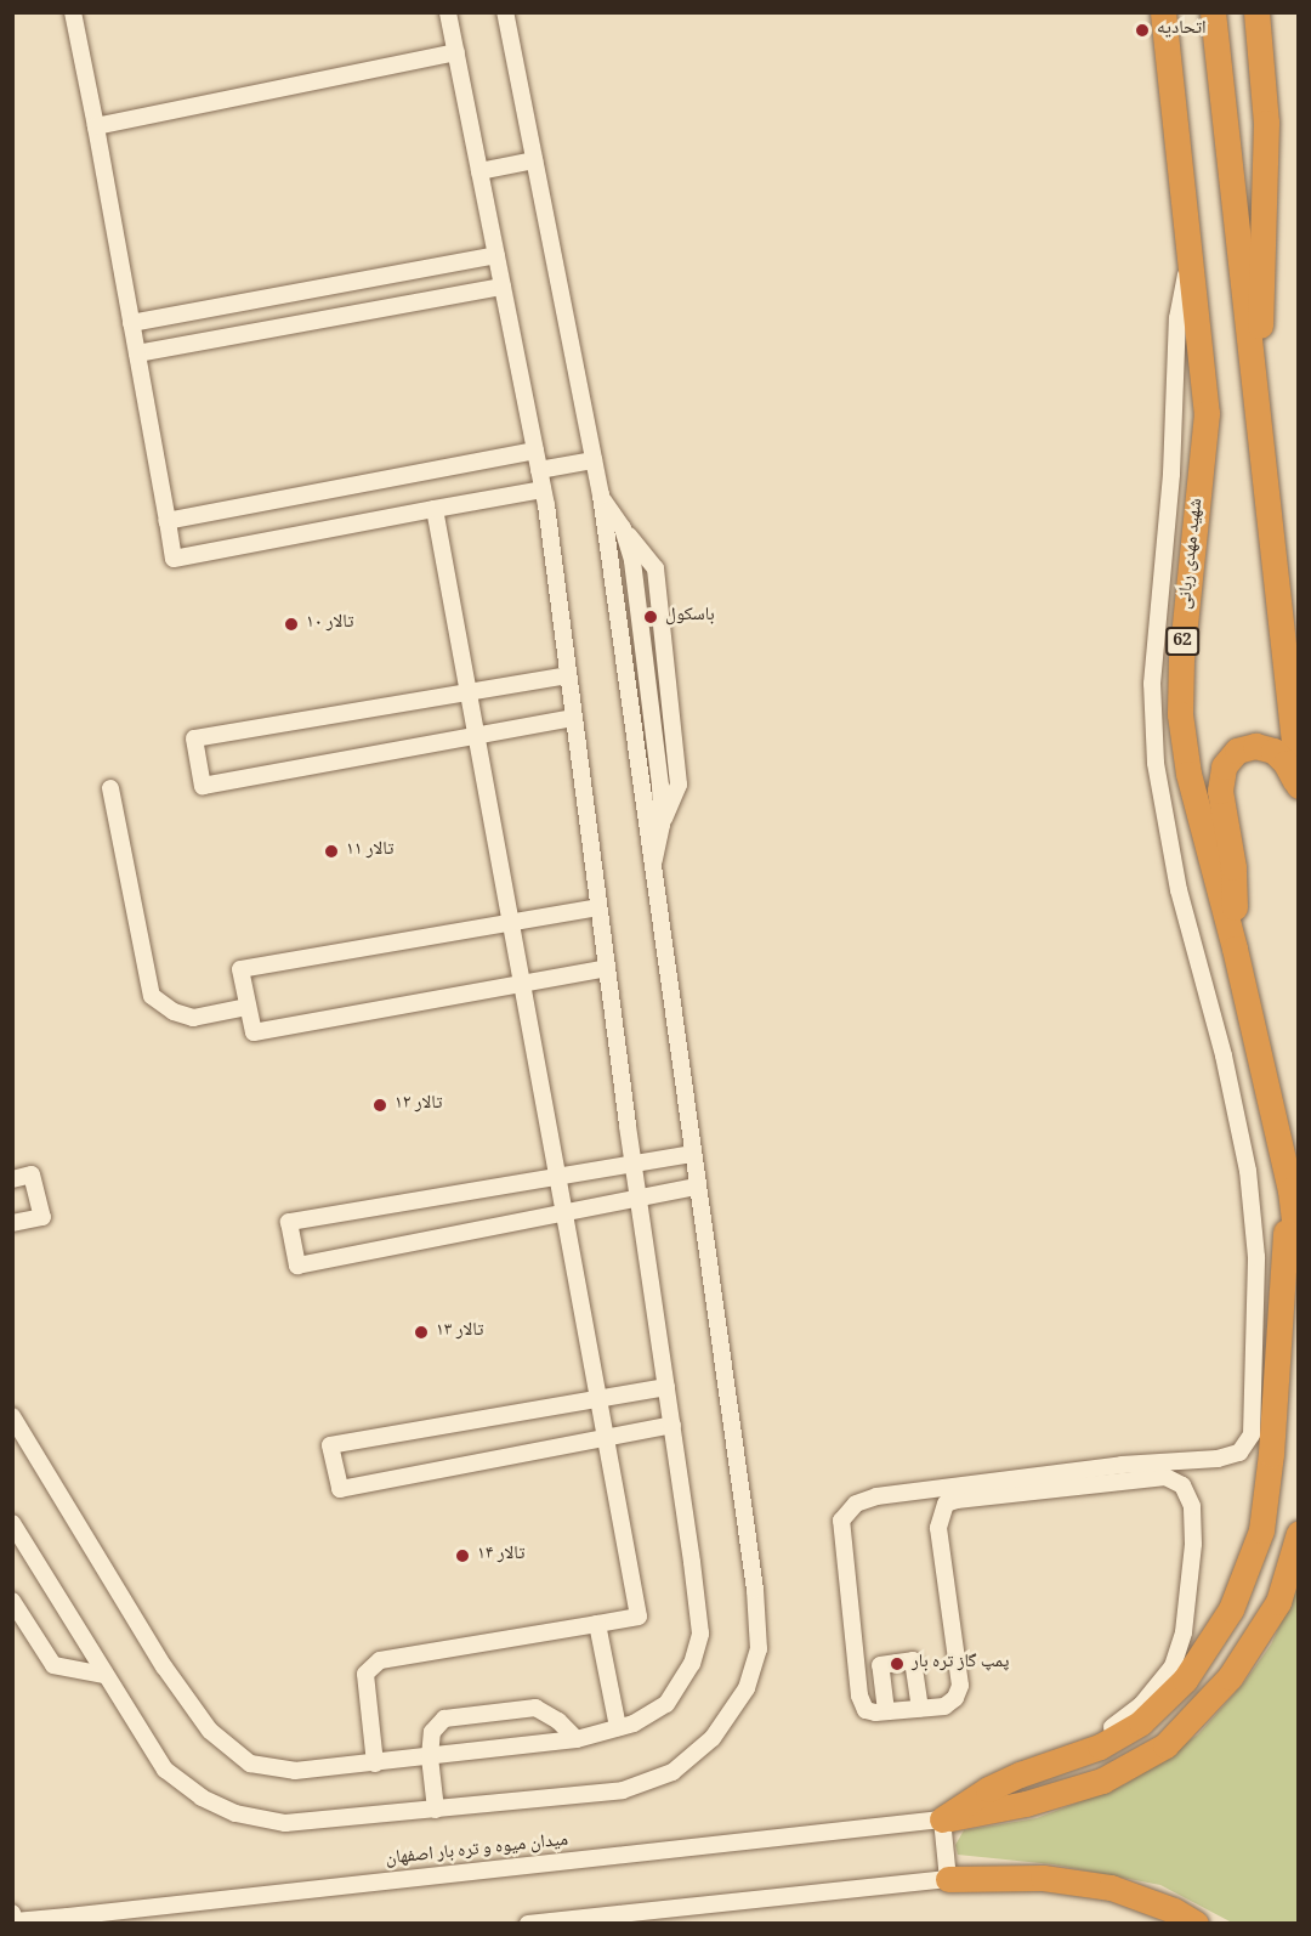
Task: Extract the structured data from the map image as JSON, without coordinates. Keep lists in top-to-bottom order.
{
  "streets": {
    "highway": ["شهید مهدی ربانی", "62"],
    "lane": ["میدان میوه و تره بار اصفهان"]
  },
  "places": [
    "اتحادیه",
    "باسكول",
    "تالار ۱۰",
    "تالار ۱۱",
    "تالار ۱۲",
    "تالار ۱۳",
    "تالار ۱۴",
    "پمپ گاز تره بار"
  ]
}
